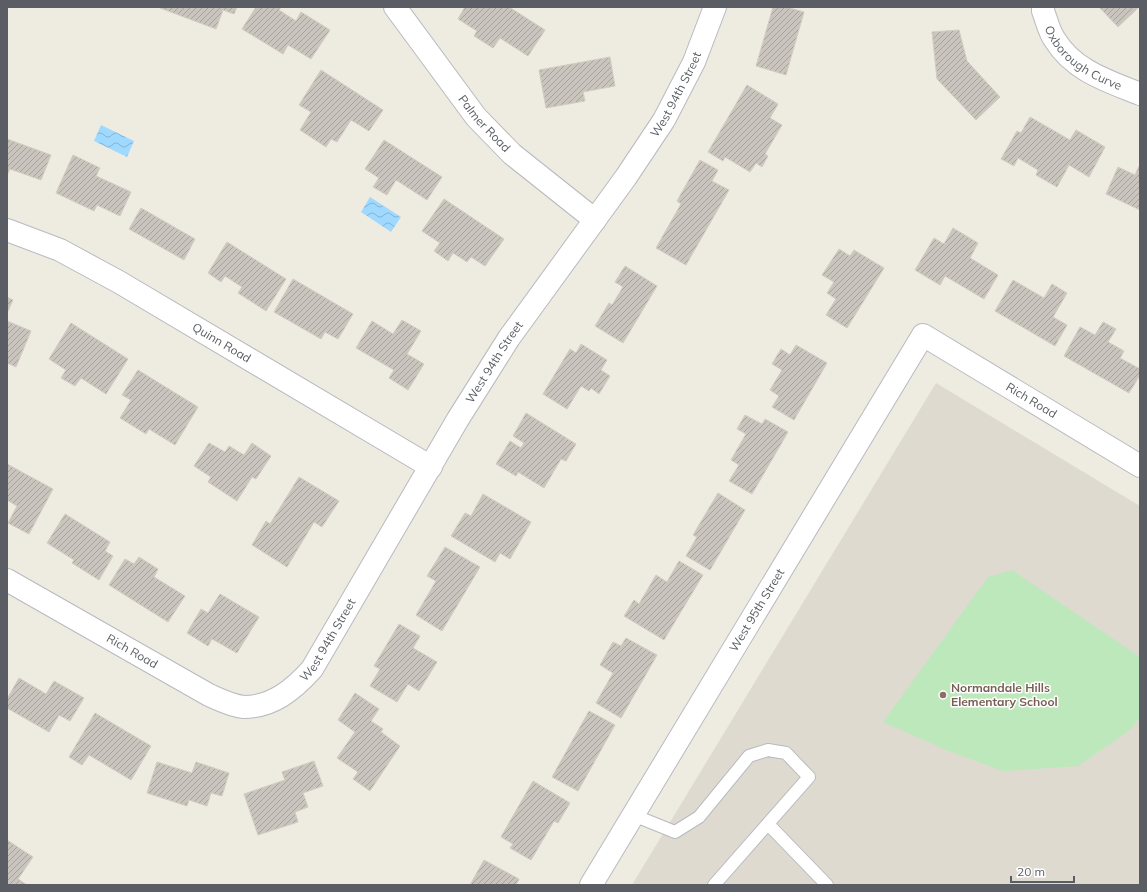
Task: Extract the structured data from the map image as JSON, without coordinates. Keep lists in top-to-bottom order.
{
  "streets": {
    "street": [
      "Oxborough Curve",
      "West 94th Street",
      "Palmer Road",
      "Quinn Road",
      "Rich Road",
      "West 95th Street"
    ]
  },
  "crossings": [
    ["West 94th Street", "Palmer Road"],
    ["West 94th Street", "Quinn Road"],
    ["West 94th Street", "Rich Road"],
    ["Rich Road", "West 95th Street"]
  ],
  "places": ["Normandale Hills Elementary School"],
  "scale_bar": "20 m"
}
